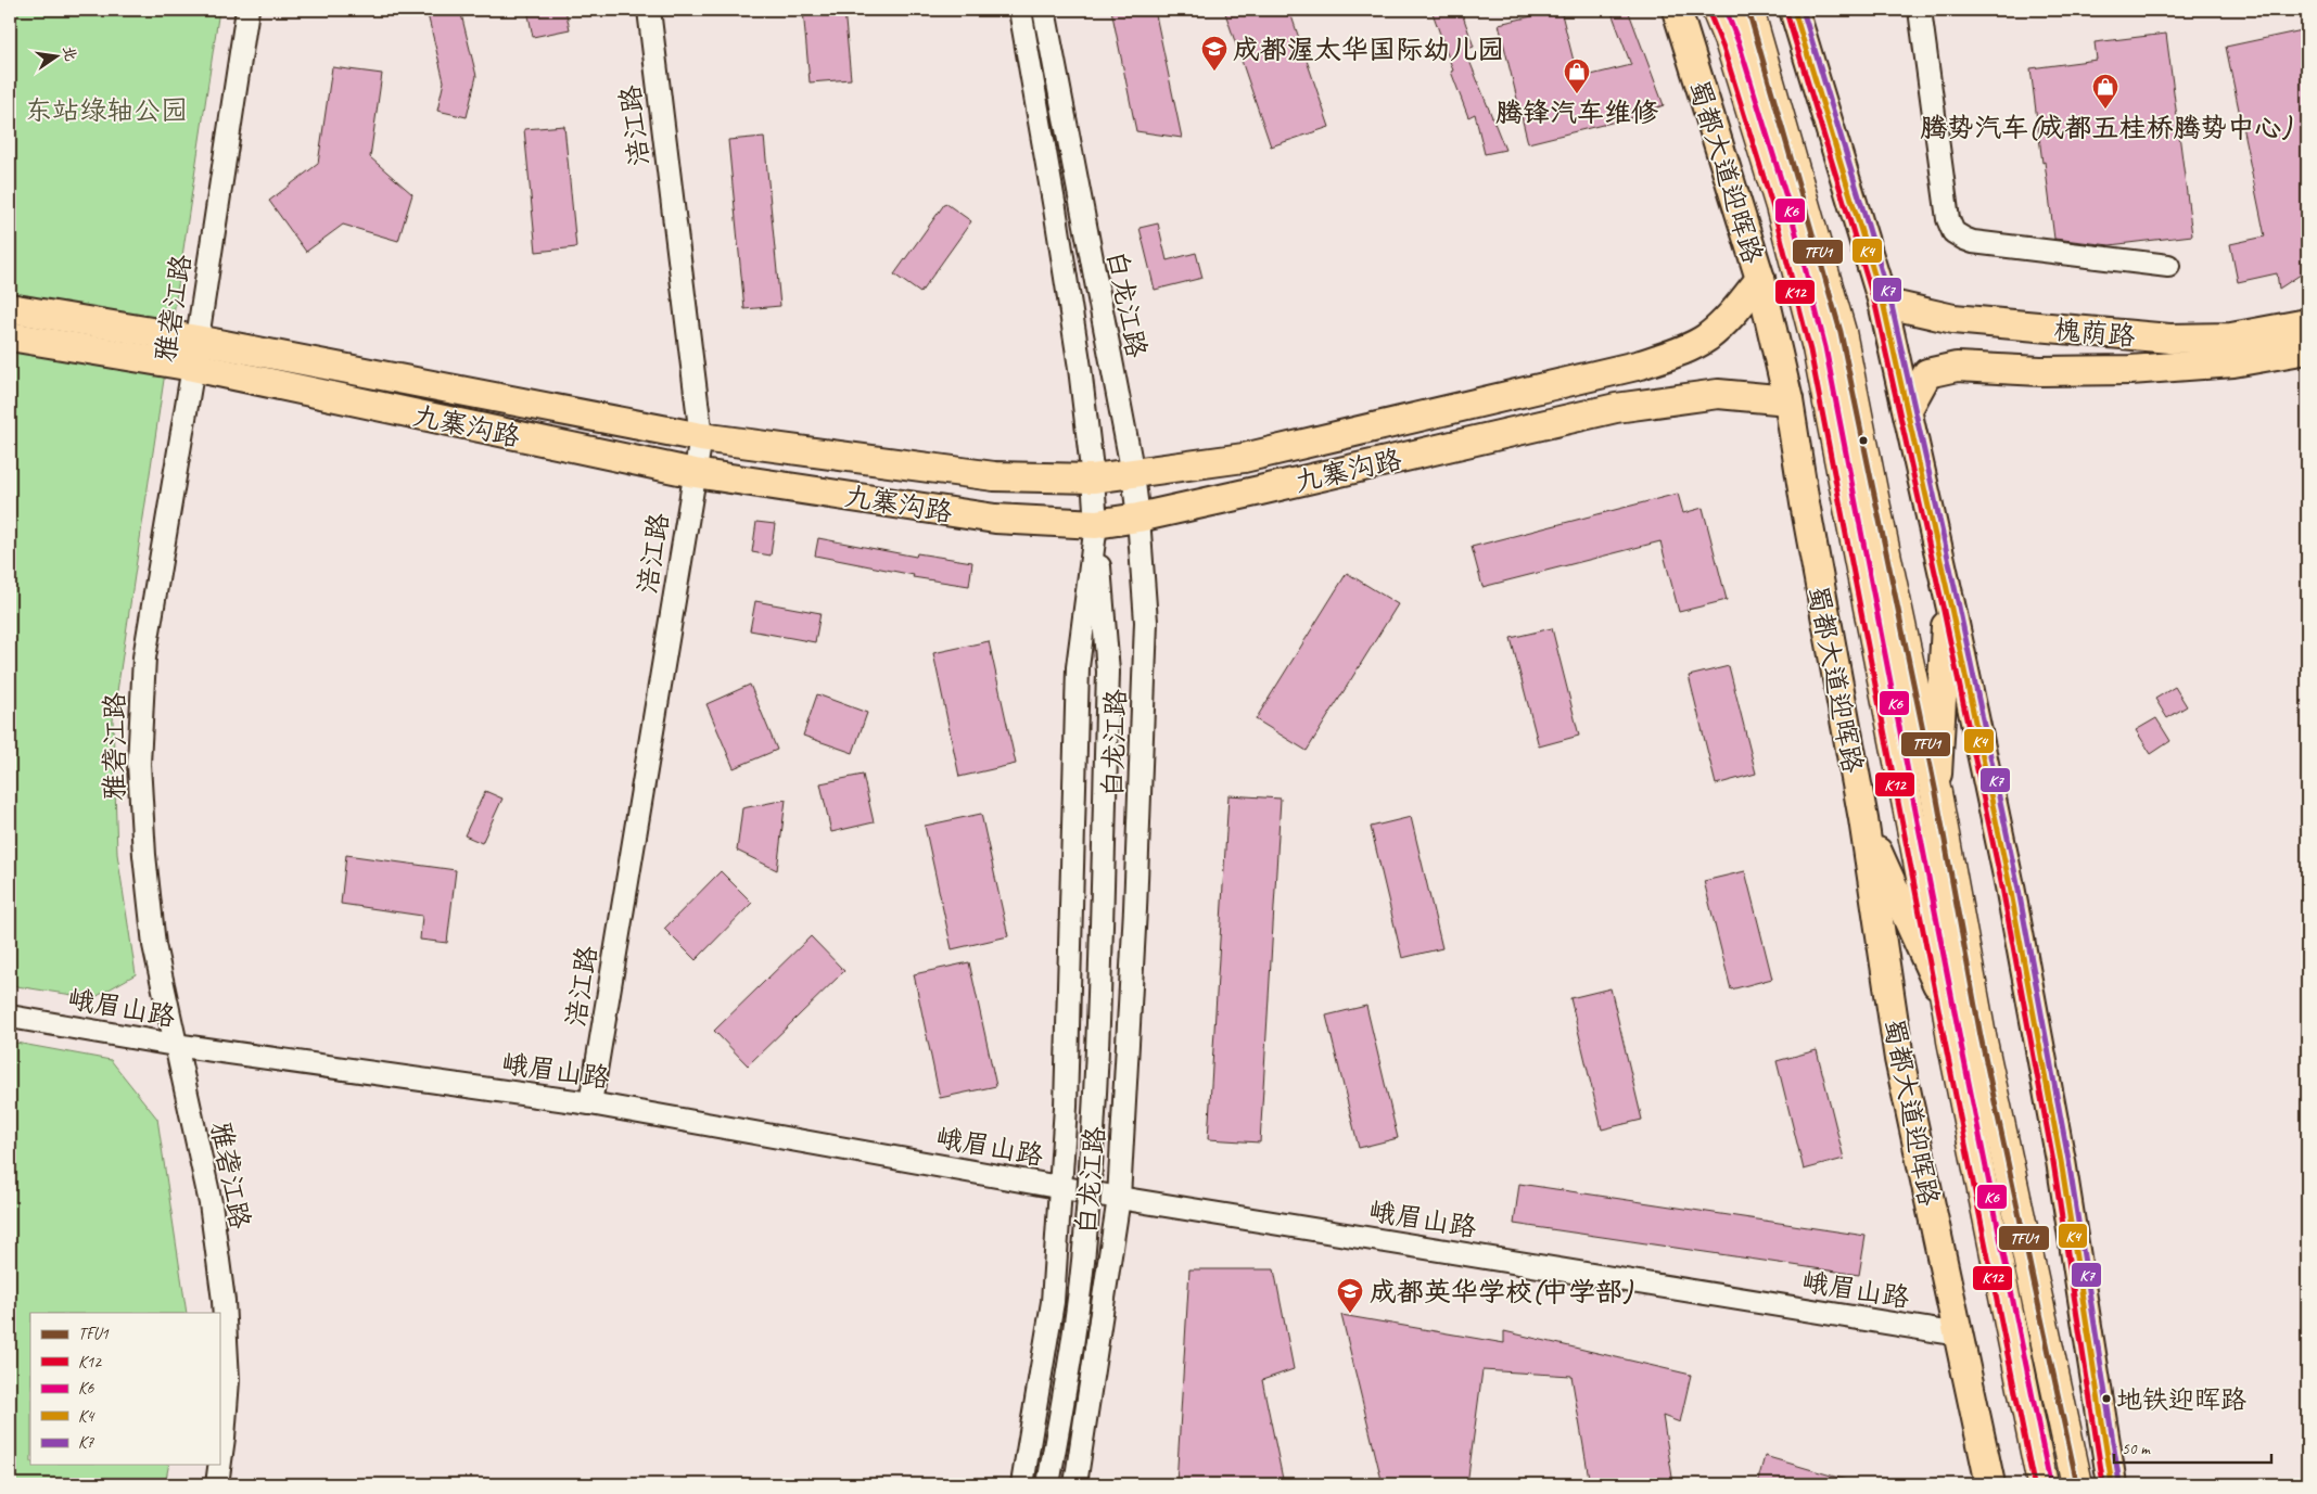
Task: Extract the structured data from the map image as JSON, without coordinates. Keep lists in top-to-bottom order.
{
  "streets": {
    "highway": ["蜀都大道迎晖路"],
    "main road": ["槐荫路", "九寨沟路"],
    "street": [
      "涪江路",
      "白龙江路",
      "雅砻江路",
      "峨眉山路"
    ]
  },
  "crossings": [
    ["涪江路", "九寨沟路"],
    ["涪江路", "峨眉山路"],
    ["蜀都大道迎晖路", "九寨沟路"],
    ["蜀都大道迎晖路", "峨眉山路"],
    ["白龙江路", "九寨沟路"],
    ["白龙江路", "峨眉山路"],
    ["雅砻江路", "九寨沟路"],
    ["雅砻江路", "峨眉山路"]
  ],
  "parks": ["东站绿轴公园"],
  "places": {
    "school or university": ["成都渥太华国际幼儿园", "成都英华学校(中学部)"],
    "shop": ["腾锋汽车维修", "腾势汽车(成都五桂桥腾势中心)"],
    "other": ["地铁迎晖路"]
  },
  "lines": [
    "transit line TFU1",
    "transit line K6",
    "transit line K4",
    "transit line K7",
    "transit line K12"
  ],
  "legend": [
    "TFU1",
    "K12",
    "K6",
    "K4",
    "K7"
  ],
  "scale_bar": "50 m",
  "north": "right"
}
